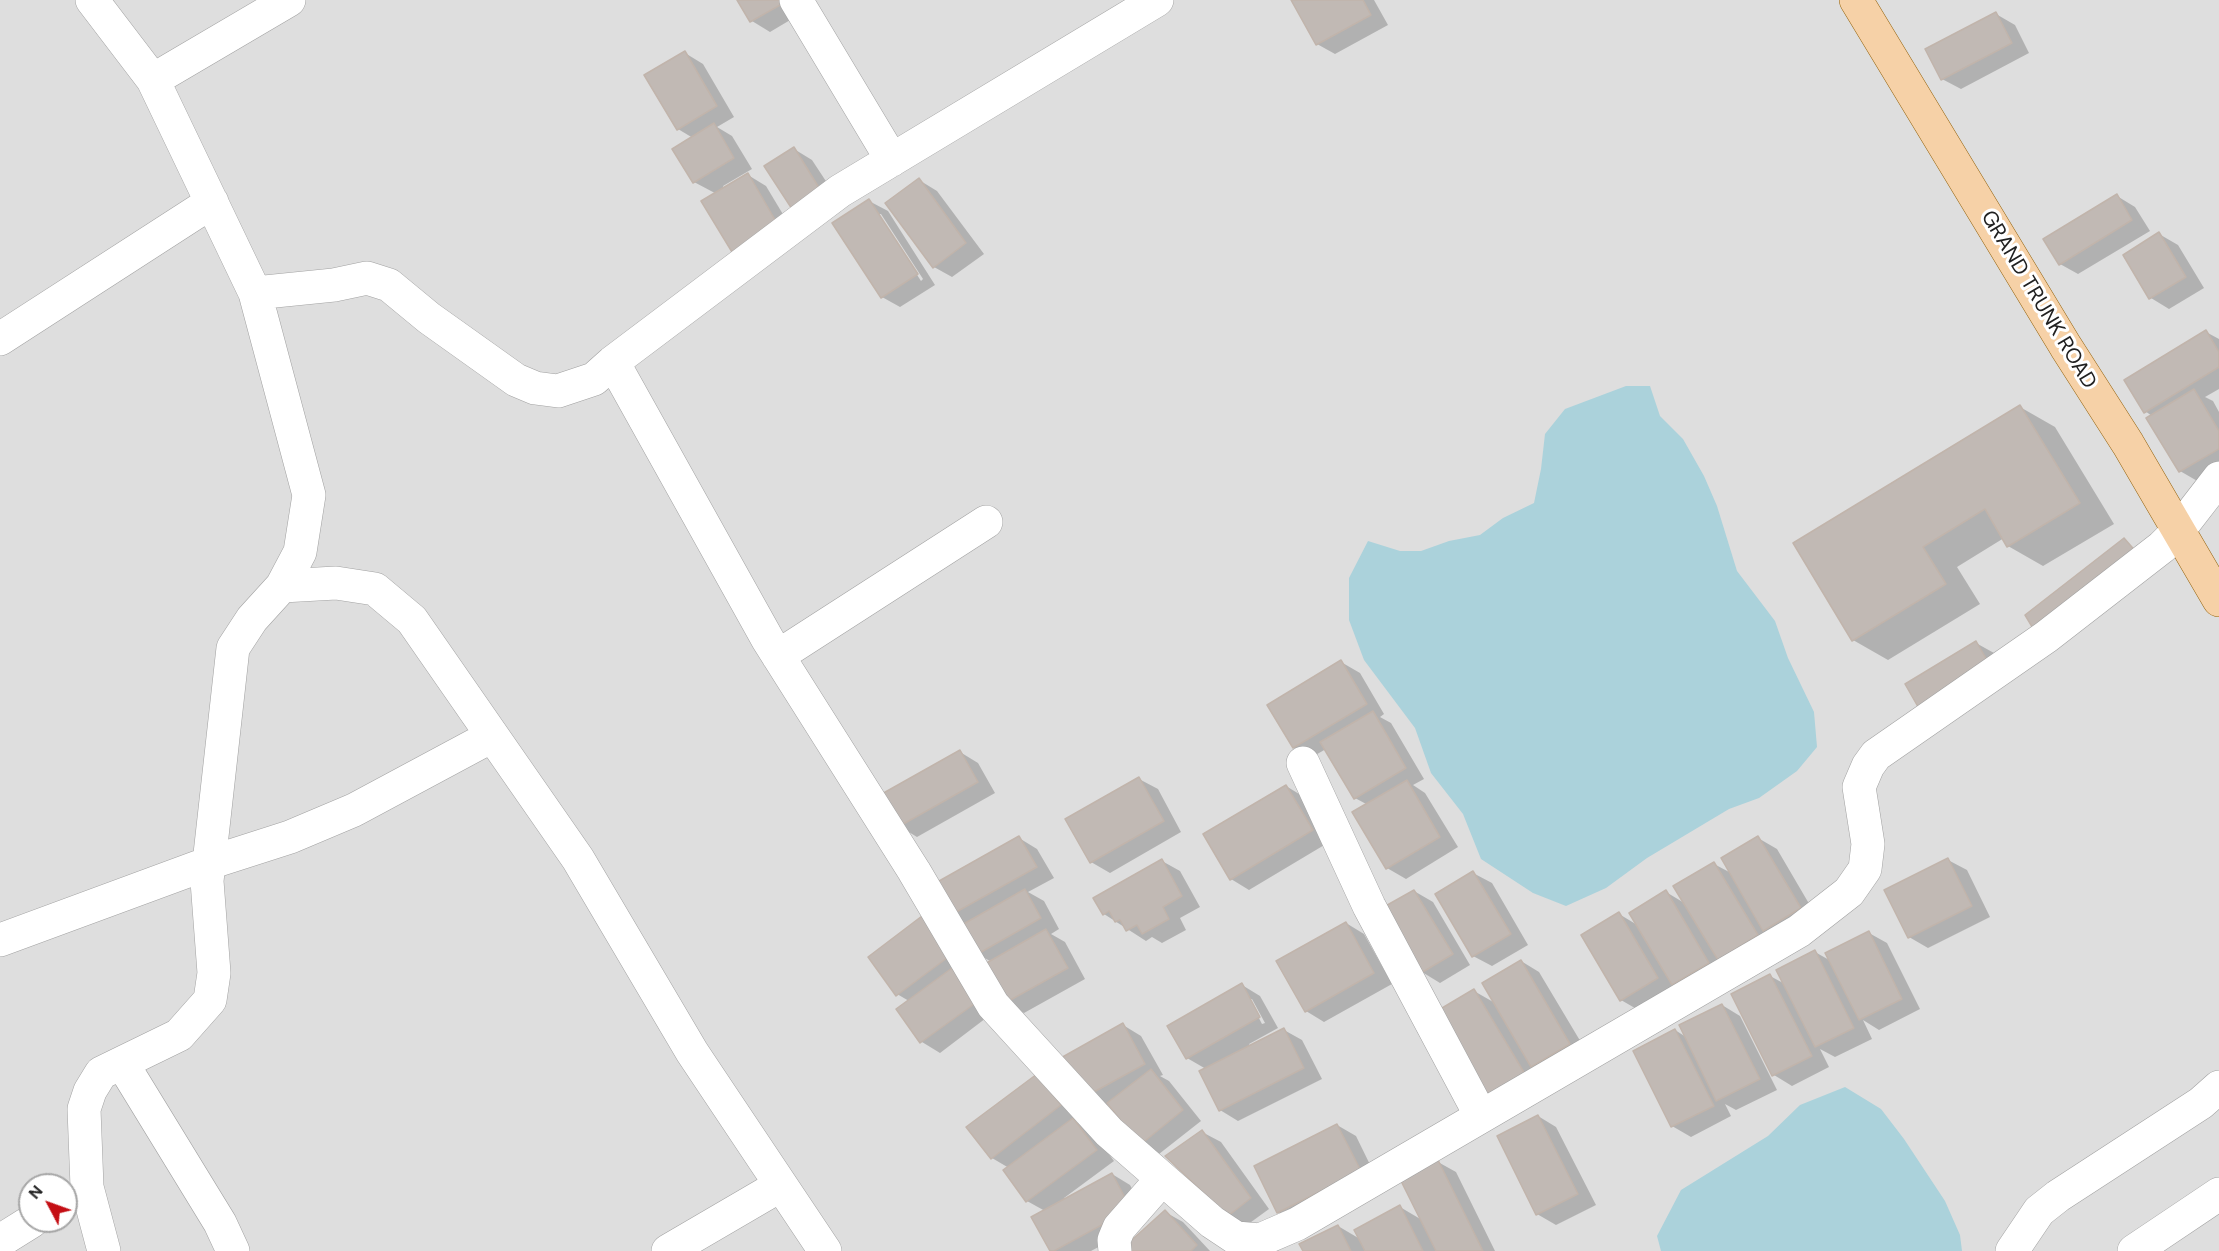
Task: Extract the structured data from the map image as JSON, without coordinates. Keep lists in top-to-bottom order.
{
  "streets": {
    "main road": ["GRAND TRUNK ROAD"]
  },
  "north": "top left"
}
